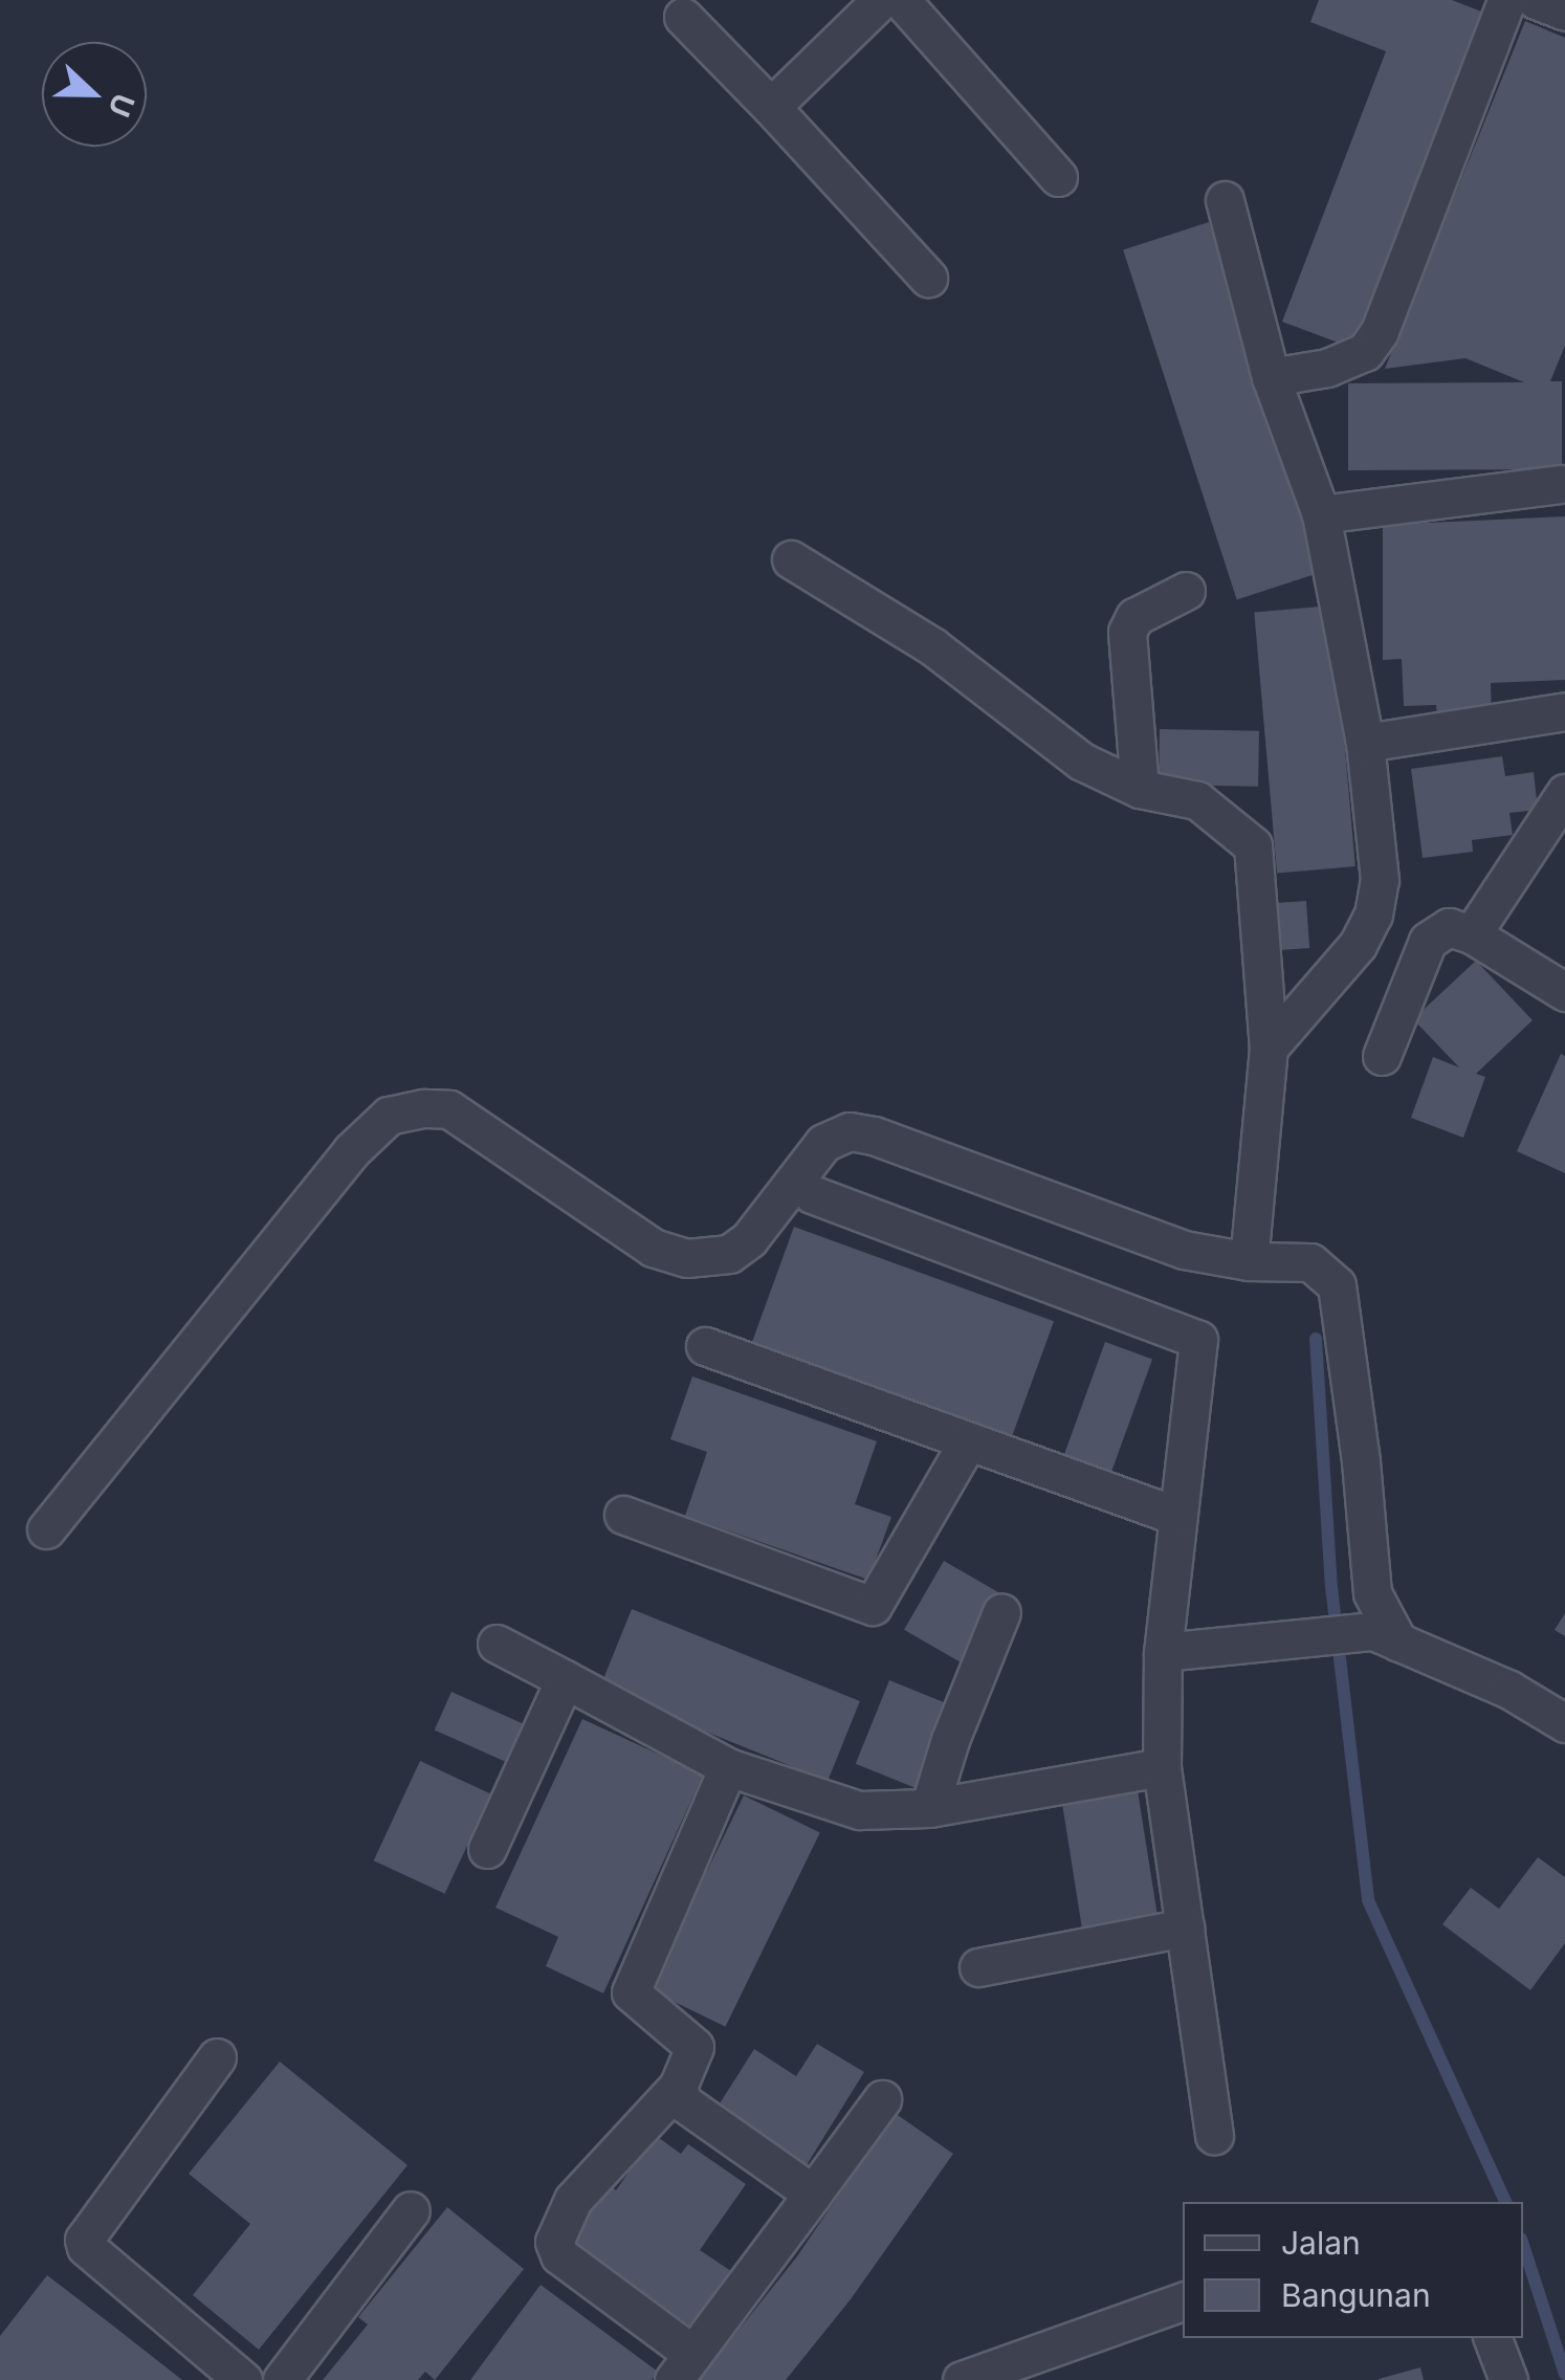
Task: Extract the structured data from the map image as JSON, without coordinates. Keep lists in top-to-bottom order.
{
  "legend": ["Jalan", "Bangunan"],
  "north": "right"
}
